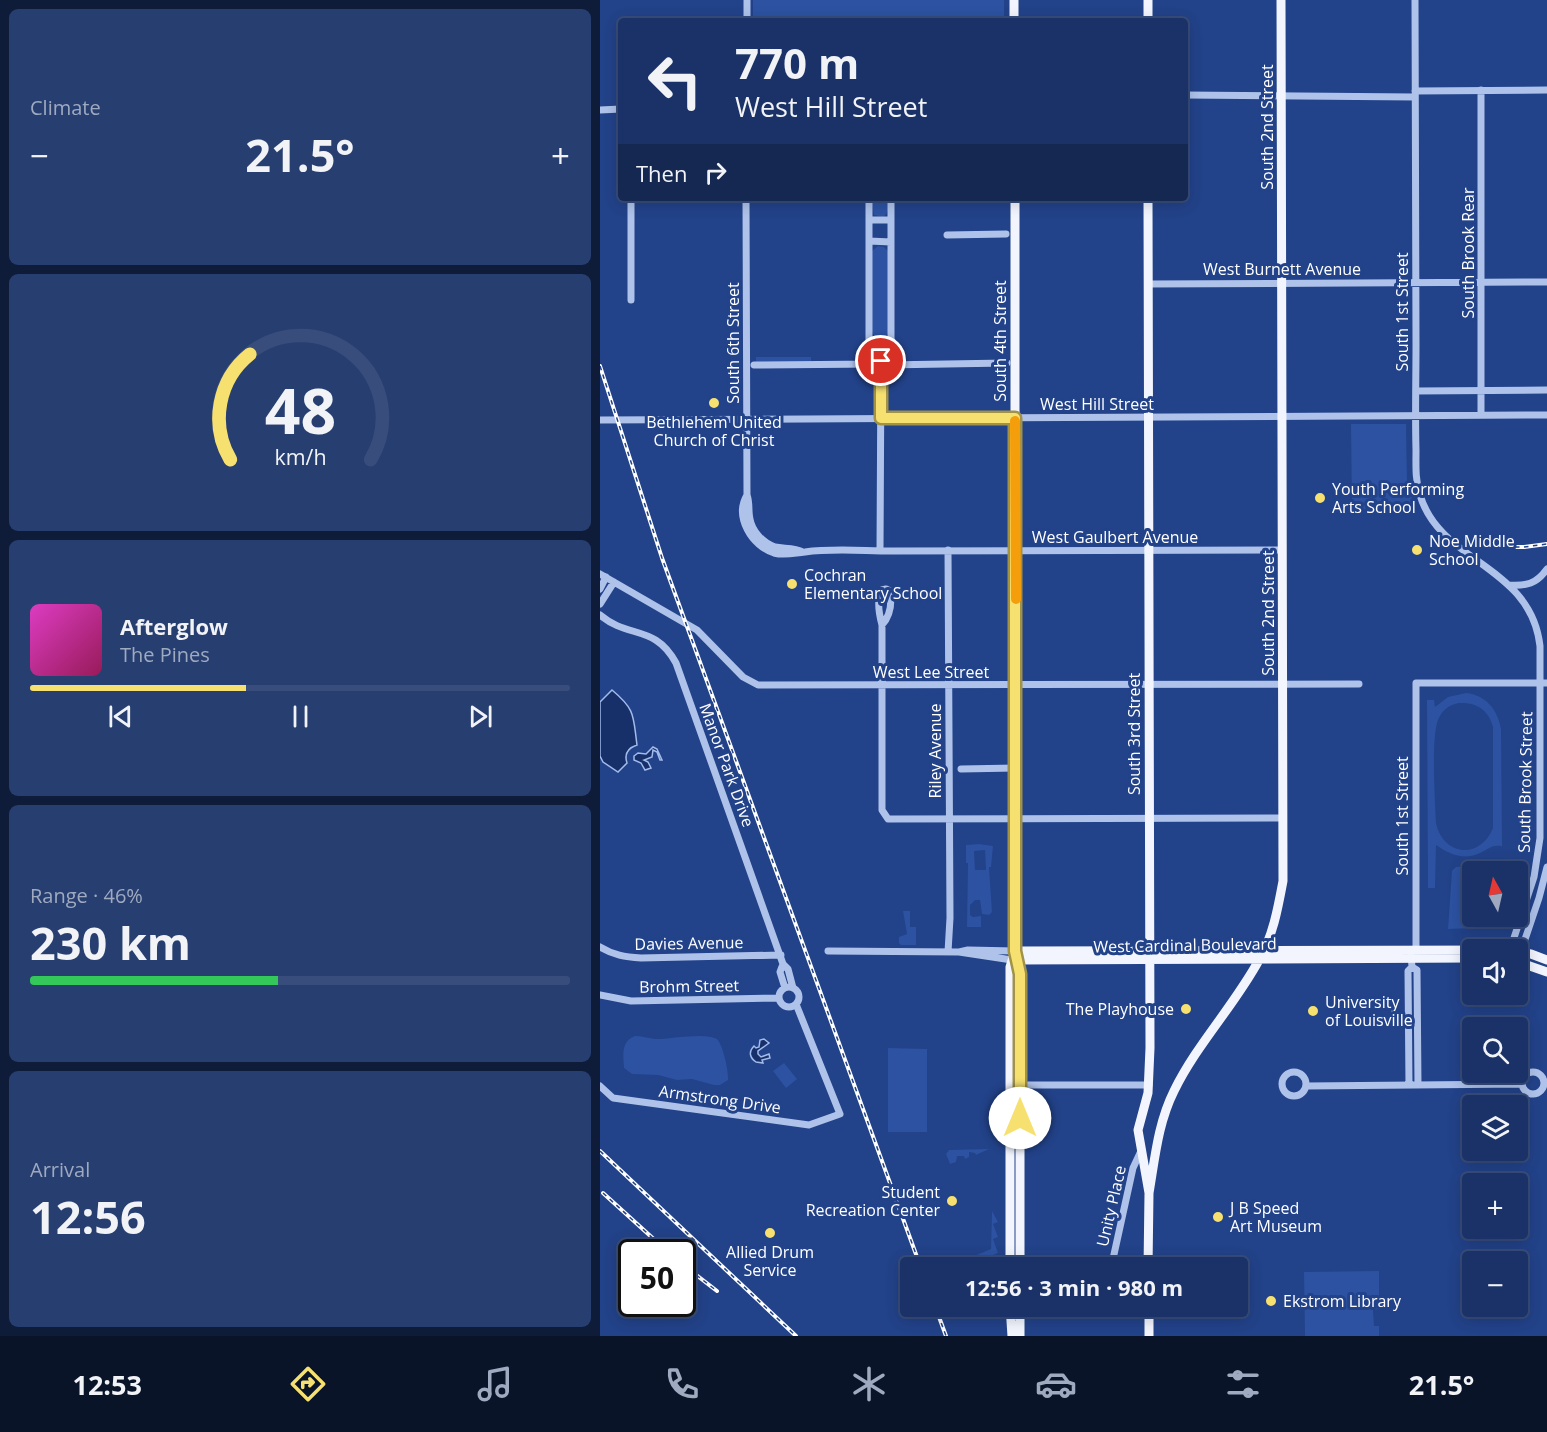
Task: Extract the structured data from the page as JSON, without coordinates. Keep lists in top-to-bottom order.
{
  "streets": {
    "main road": [
      "South 2nd Street",
      "South 4th Street",
      "South 3rd Street",
      "West Cardinal Boulevard"
    ],
    "street": [
      "South Brook Rear",
      "West Burnett Avenue",
      "South 1st Street",
      "South 6th Street",
      "West Hill Street",
      "West Gaulbert Avenue",
      "West Lee Street",
      "Riley Avenue",
      "Manor Park Drive",
      "South Brook Street",
      "Davies Avenue",
      "Brohm Street",
      "Armstrong Drive",
      "Unity Place"
    ]
  },
  "crossings": [
    ["South 2nd Street", "West Burnett Avenue"],
    ["South 2nd Street", "West Hill Street"],
    ["South 2nd Street", "West Gaulbert Avenue"],
    ["South 2nd Street", "West Lee Street"],
    ["South 2nd Street", "South 3rd Street"],
    ["South 2nd Street", "West Cardinal Boulevard"],
    ["South Brook Rear", "West Burnett Avenue"],
    ["South Brook Rear", "West Hill Street"],
    ["West Burnett Avenue", "South 1st Street"],
    ["West Burnett Avenue", "South 3rd Street"],
    ["South 1st Street", "West Hill Street"],
    ["South 1st Street", "South Brook Street"],
    ["South 1st Street", "West Cardinal Boulevard"],
    ["South 4th Street", "West Hill Street"],
    ["South 4th Street", "West Gaulbert Avenue"],
    ["South 4th Street", "West Lee Street"],
    ["South 4th Street", "West Cardinal Boulevard"],
    ["South 6th Street", "West Hill Street"],
    ["South 6th Street", "West Gaulbert Avenue"],
    ["West Hill Street", "South 3rd Street"],
    ["West Gaulbert Avenue", "South 3rd Street"],
    ["West Gaulbert Avenue", "Riley Avenue"],
    ["West Lee Street", "South 3rd Street"],
    ["West Lee Street", "Riley Avenue"],
    ["South 3rd Street", "West Cardinal Boulevard"],
    ["South 3rd Street", "Unity Place"],
    ["Riley Avenue", "West Cardinal Boulevard"],
    ["Manor Park Drive", "Davies Avenue"],
    ["Manor Park Drive", "Brohm Street"],
    ["Manor Park Drive", "Armstrong Drive"]
  ],
  "places": [
    "Bethlehem United Church of Christ",
    "Youth Performing Arts School",
    "Noe Middle School",
    "Cochran Elementary School",
    "The Playhouse",
    "University of Louisville",
    "Student Recreation Center",
    "J B Speed Art Museum",
    "Allied Drum Service",
    "Ekstrom Library"
  ],
  "north": "top",
  "page": {
    "tile": [
      "Climate",
      ["Range · 46%", "230 km"],
      ["Arrival", "12:56"]
    ],
    "turn": ["770 m", "West Hill Street"],
    "heat": ["−", "21.5°", "+"],
    "then": "Then",
    "song": ["Afterglow", "The Pines"],
    "map_buttons": ["+", "−"],
    "limit": "50",
    "trip": "12:56 · 3 min · 980 m",
    "tabs": ["12:53", "21.5°"],
    "gauge": ["48", "km/h"]
  }
}
